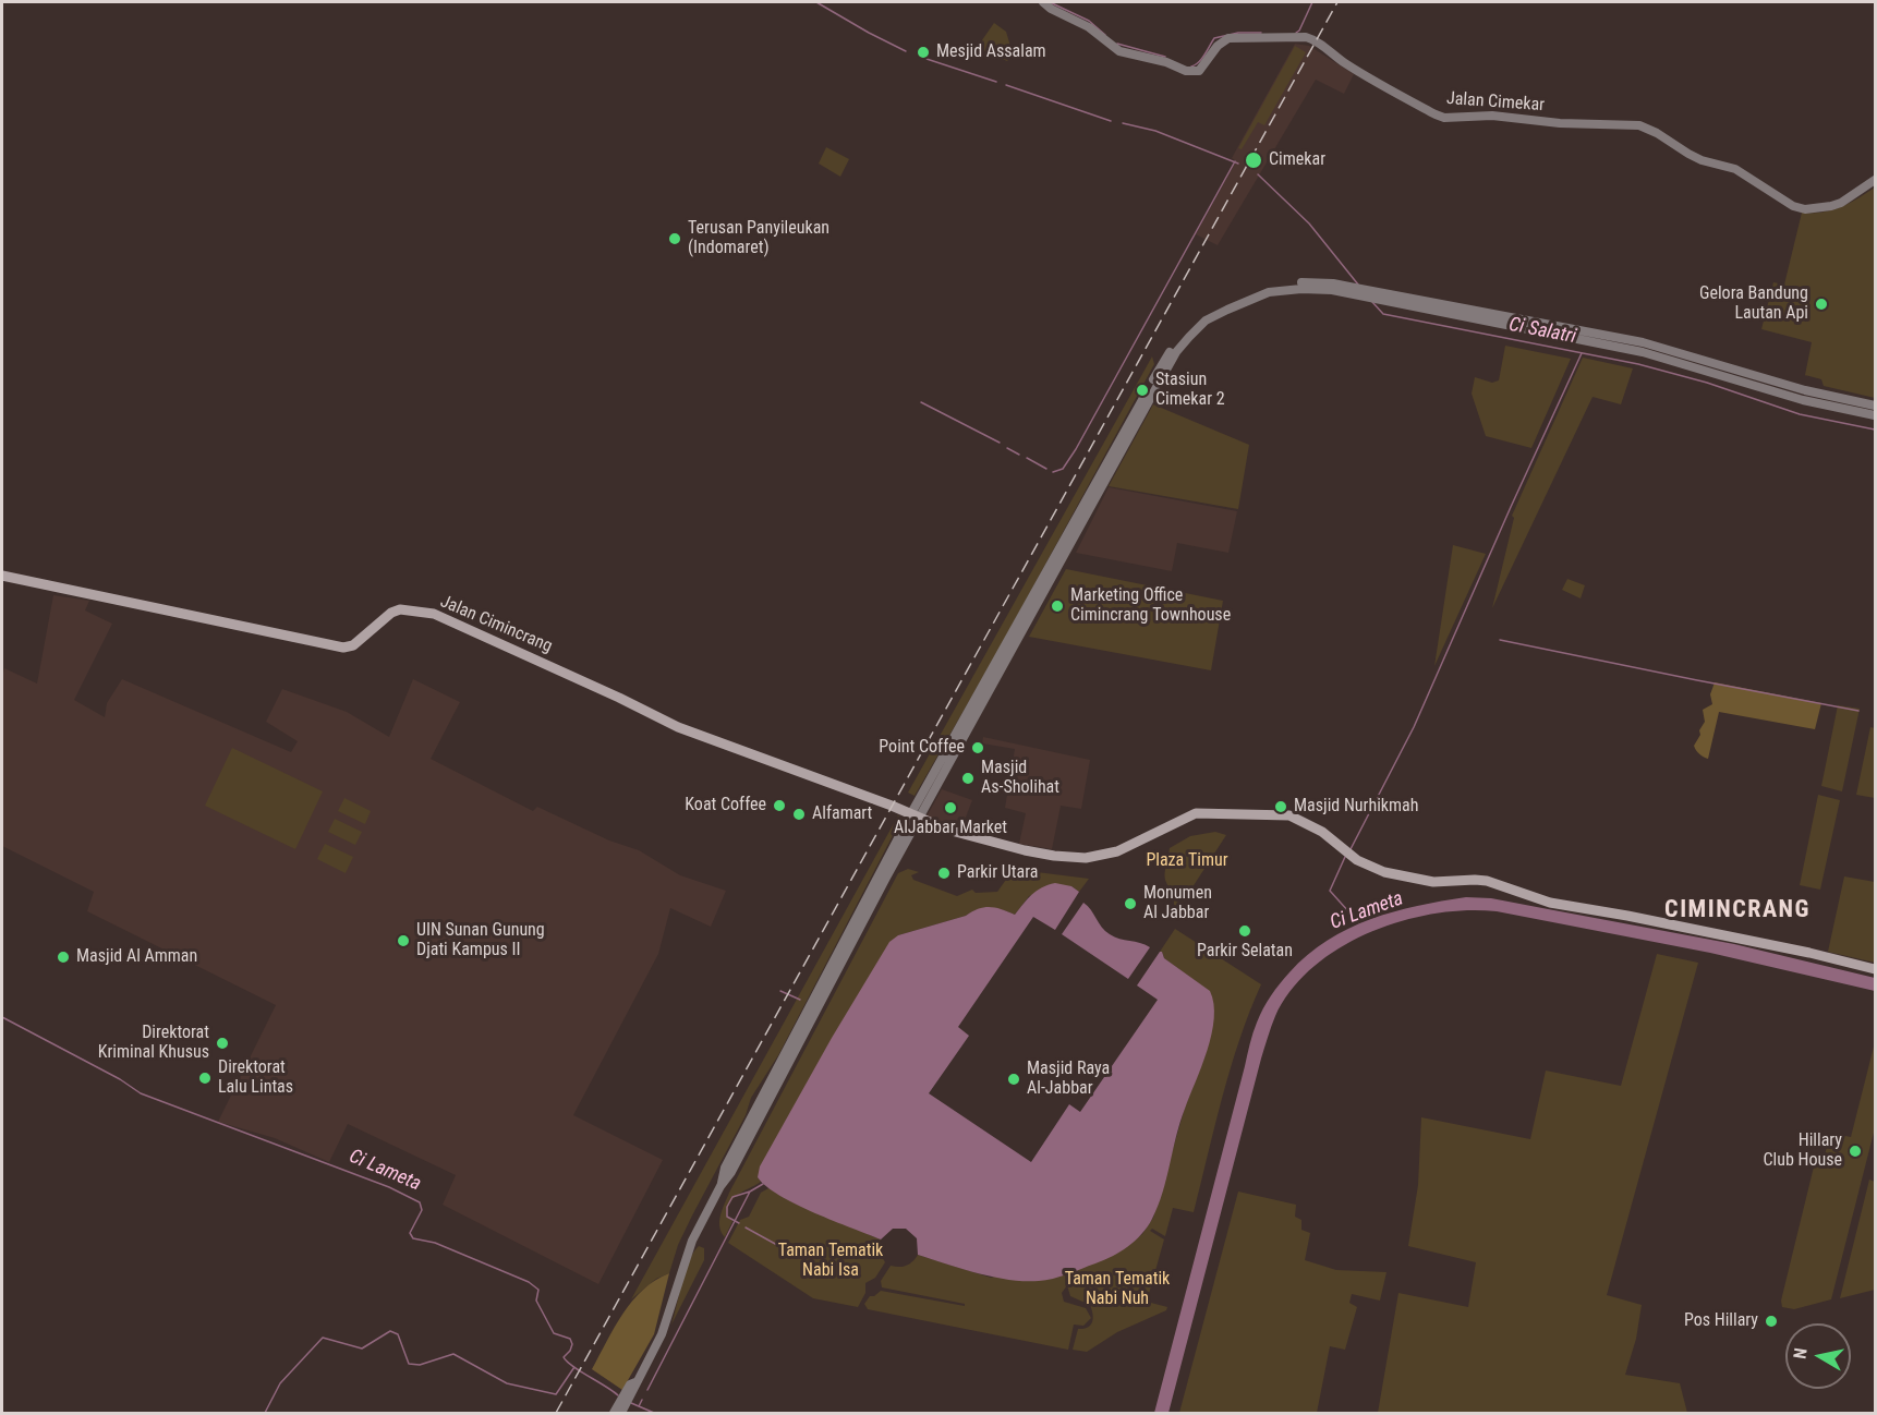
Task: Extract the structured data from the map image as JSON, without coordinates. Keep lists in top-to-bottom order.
{
  "streets": {
    "main road": ["Jalan Cimincrang"],
    "street": ["Jalan Cimekar"]
  },
  "districts": ["CIMINCRANG"],
  "water": ["Ci Salatri", "Ci Lameta"],
  "parks": ["Plaza Timur", "Taman Tematik Nabi Isa", "Taman Tematik Nabi Nuh"],
  "places": [
    "Mesjid Assalam",
    "Cimekar",
    "Terusan Panyileukan (Indomaret)",
    "Gelora Bandung Lautan Api",
    "Stasiun Cimekar 2",
    "Marketing Office Cimincrang Townhouse",
    "Point Coffee",
    "Masjid As-Sholihat",
    "Koat Coffee",
    "Masjid Nurhikmah",
    "AlJabbar Market",
    "Alfamart",
    "Parkir Utara",
    "Monumen Al Jabbar",
    "Parkir Selatan",
    "UIN Sunan Gunung Djati Kampus II",
    "Masjid Al Amman",
    "Direktorat Kriminal Khusus",
    "Direktorat Lalu Lintas",
    "Masjid Raya Al-Jabbar",
    "Hillary Club House",
    "Pos Hillary"
  ],
  "north": "left"
}
